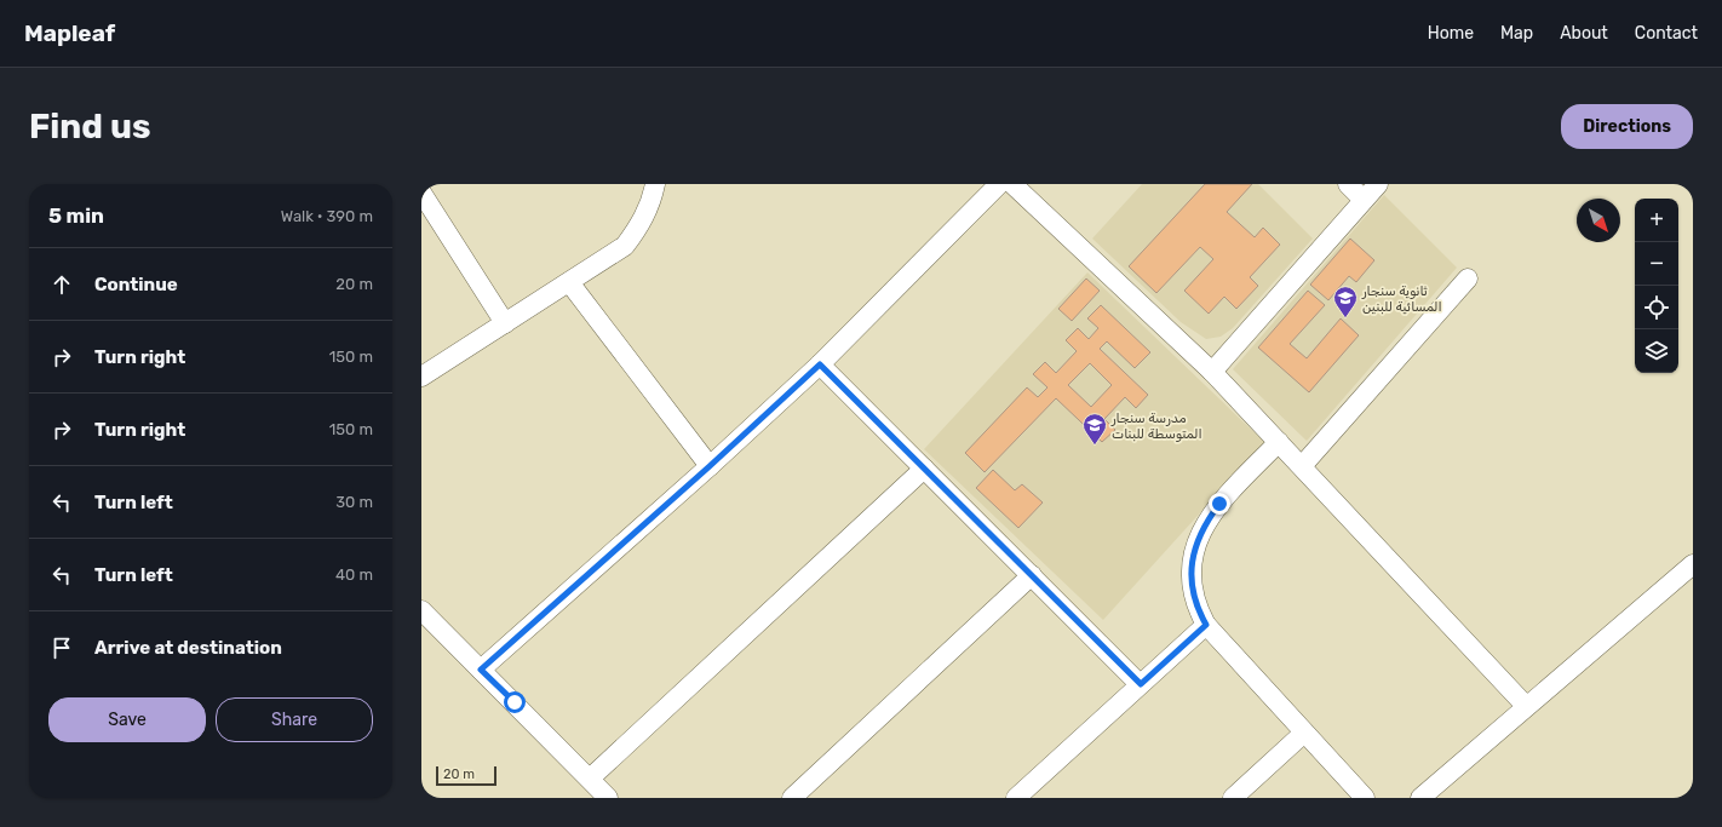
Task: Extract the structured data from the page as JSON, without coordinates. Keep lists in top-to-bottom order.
{
  "places": {
    "school or university": ["ثانوية سنجار المسائية للبنين", "مدرسة سنجار المتوسطة للبنات"]
  },
  "scale_bar": "20 m",
  "north": "bottom right",
  "page": {
    "header": "Mapleaf",
    "nav": [
      "Home",
      "Map",
      "About",
      "Contact"
    ],
    "buttons": [
      "Directions",
      ["Save", "Share"]
    ],
    "title": "Find us",
    "heading": ["5 min", "Walk · 390 m"],
    "map_buttons": ["+", "−"],
    "list": [
      ["Continue", "20 m"],
      ["Turn right", "150 m"],
      ["Turn right", "150 m"],
      ["Turn left", "30 m"],
      ["Turn left", "40 m"],
      "Arrive at destination"
    ],
    "scale": "20 m"
  }
}
